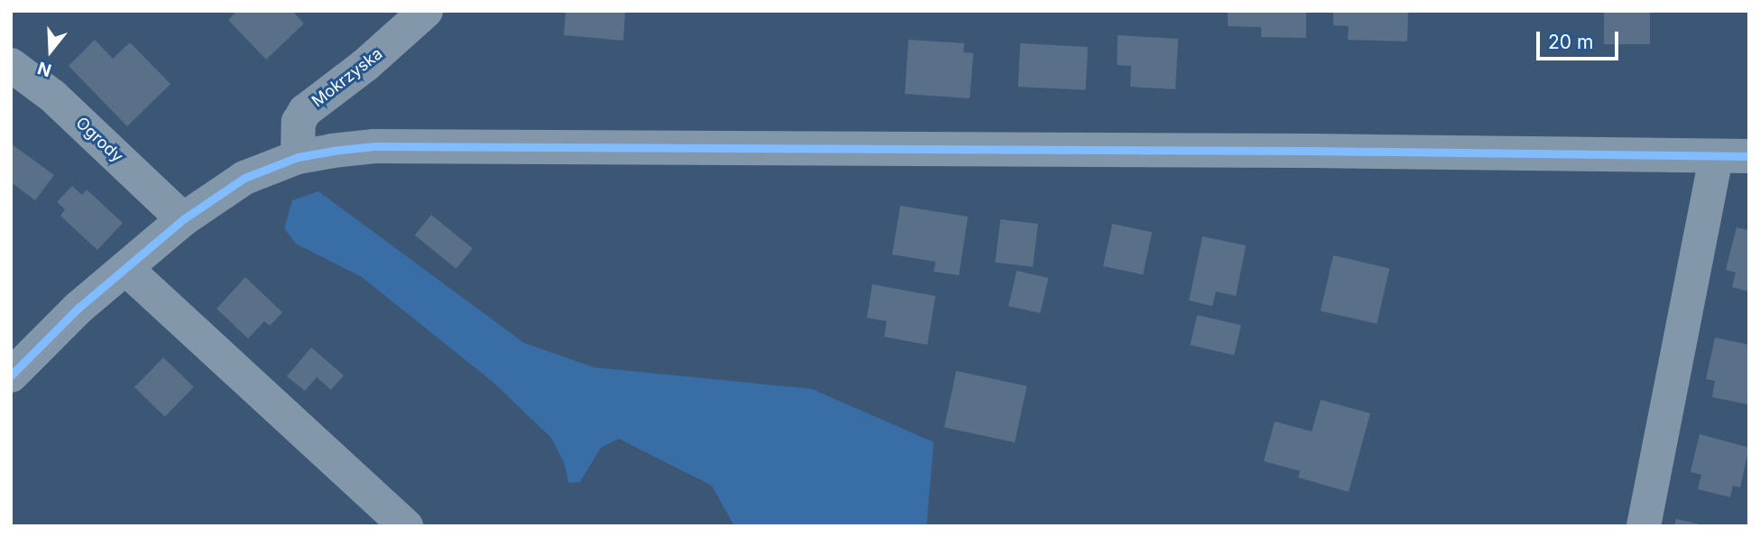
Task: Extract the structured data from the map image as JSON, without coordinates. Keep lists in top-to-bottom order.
{
  "streets": {
    "street": ["Mokrzyska", "Ogrody"]
  },
  "scale_bar": "20 m",
  "north": "bottom"
}
